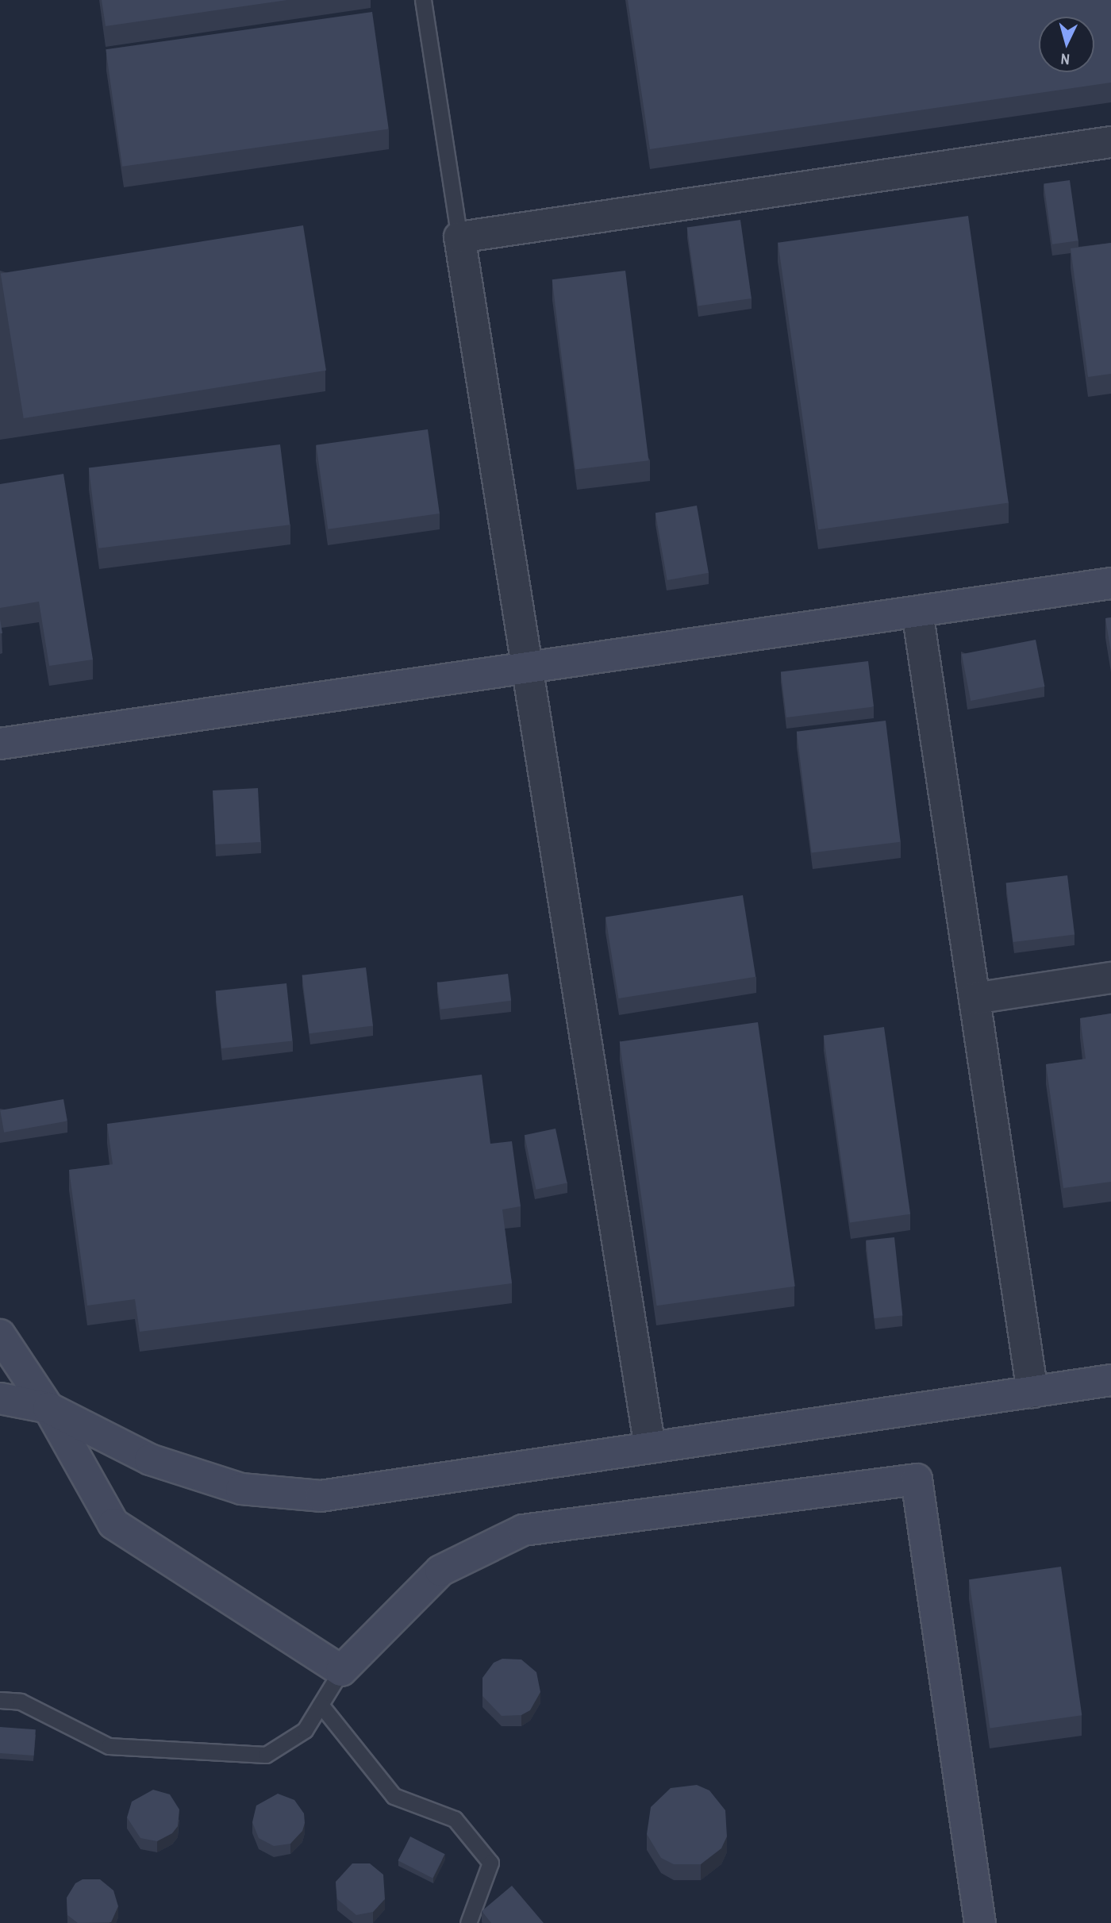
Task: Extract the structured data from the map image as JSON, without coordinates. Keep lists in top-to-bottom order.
{
  "north": "bottom"
}
